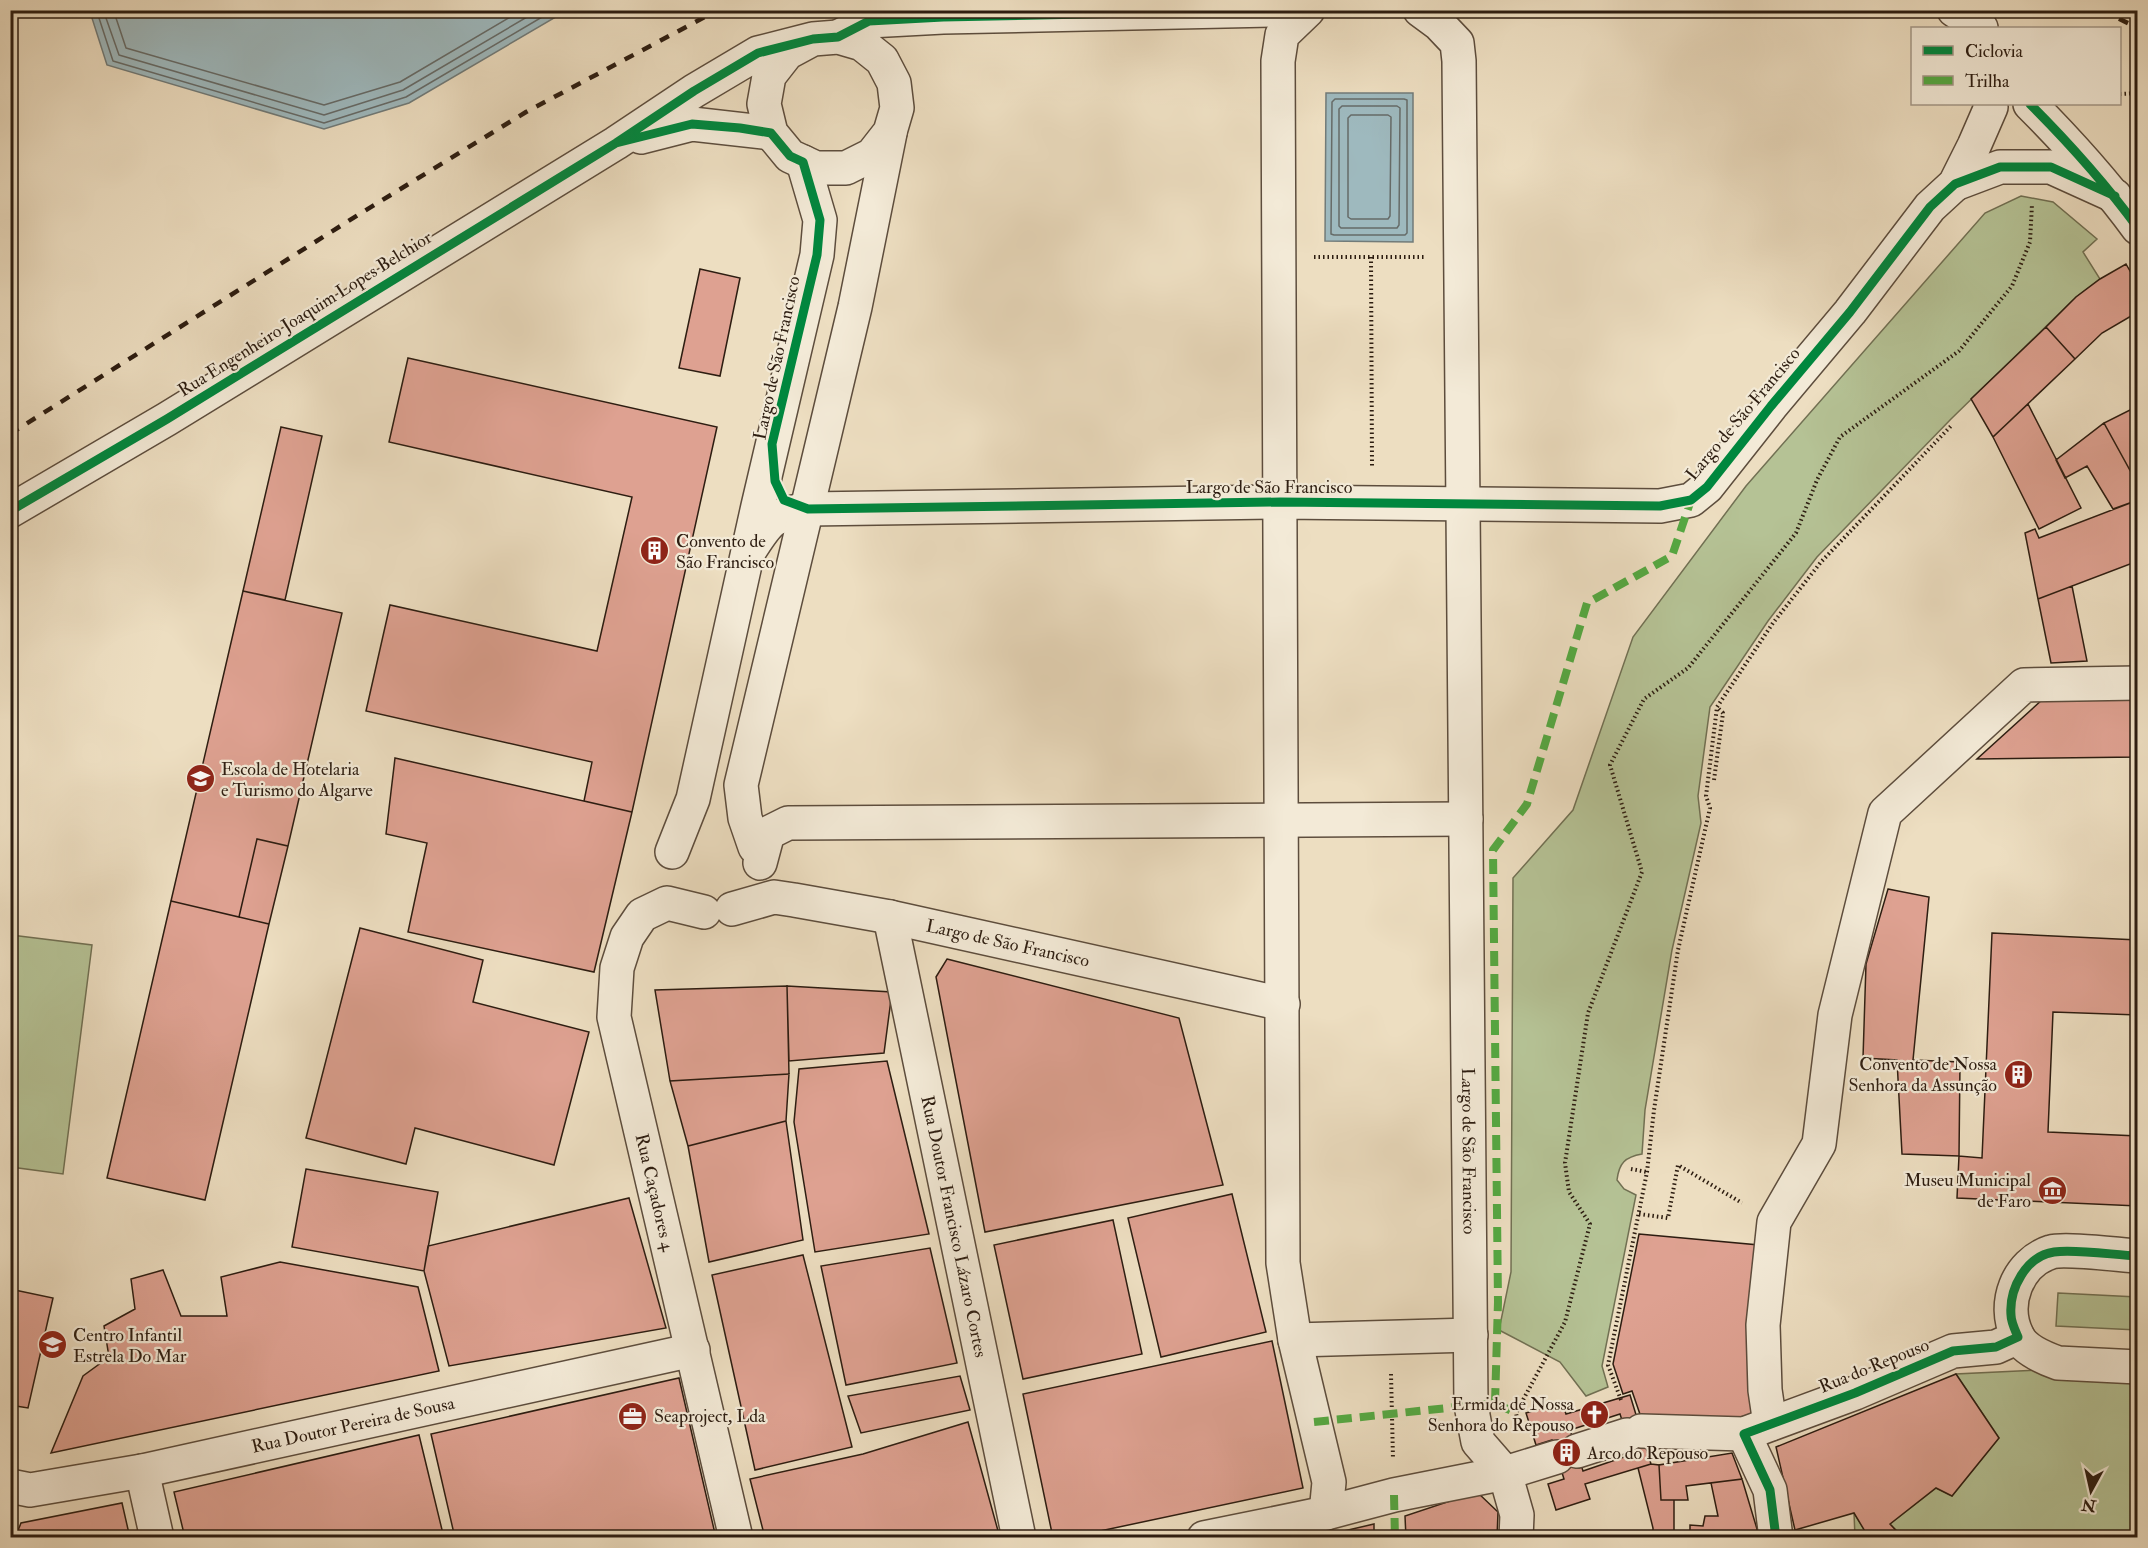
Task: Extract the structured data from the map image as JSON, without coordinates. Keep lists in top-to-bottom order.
{
  "streets": {
    "street": [
      "Rua Engenheiro Joaquim Lopes Belchior",
      "Largo de São Francisco",
      "Rua Caçadores 4",
      "Rua Doutor Francisco Lázaro Cortes",
      "Rua do Repouso",
      "Rua Doutor Pereira de Sousa"
    ]
  },
  "crossings": [
    ["Rua Engenheiro Joaquim Lopes Belchior", "Largo de São Francisco"],
    ["Largo de São Francisco", "Rua Caçadores 4"],
    ["Largo de São Francisco", "Rua Doutor Francisco Lázaro Cortes"],
    ["Largo de São Francisco", "Rua do Repouso"],
    ["Rua Caçadores 4", "Rua Doutor Pereira de Sousa"]
  ],
  "places": {
    "building": ["Convento de São Francisco", "Convento de Nossa Senhora da Assunção", "Arco do Repouso"],
    "school or university": ["Escola de Hotelaria e Turismo do Algarve", "Centro Infantil Estrela Do Mar"],
    "museum": ["Museu Municipal de Faro"],
    "church": ["Ermida de Nossa Senhora do Repouso"],
    "office": ["Seaproject, Lda"]
  },
  "legend": ["Ciclovia", "Trilha"],
  "north": "bottom"
}
